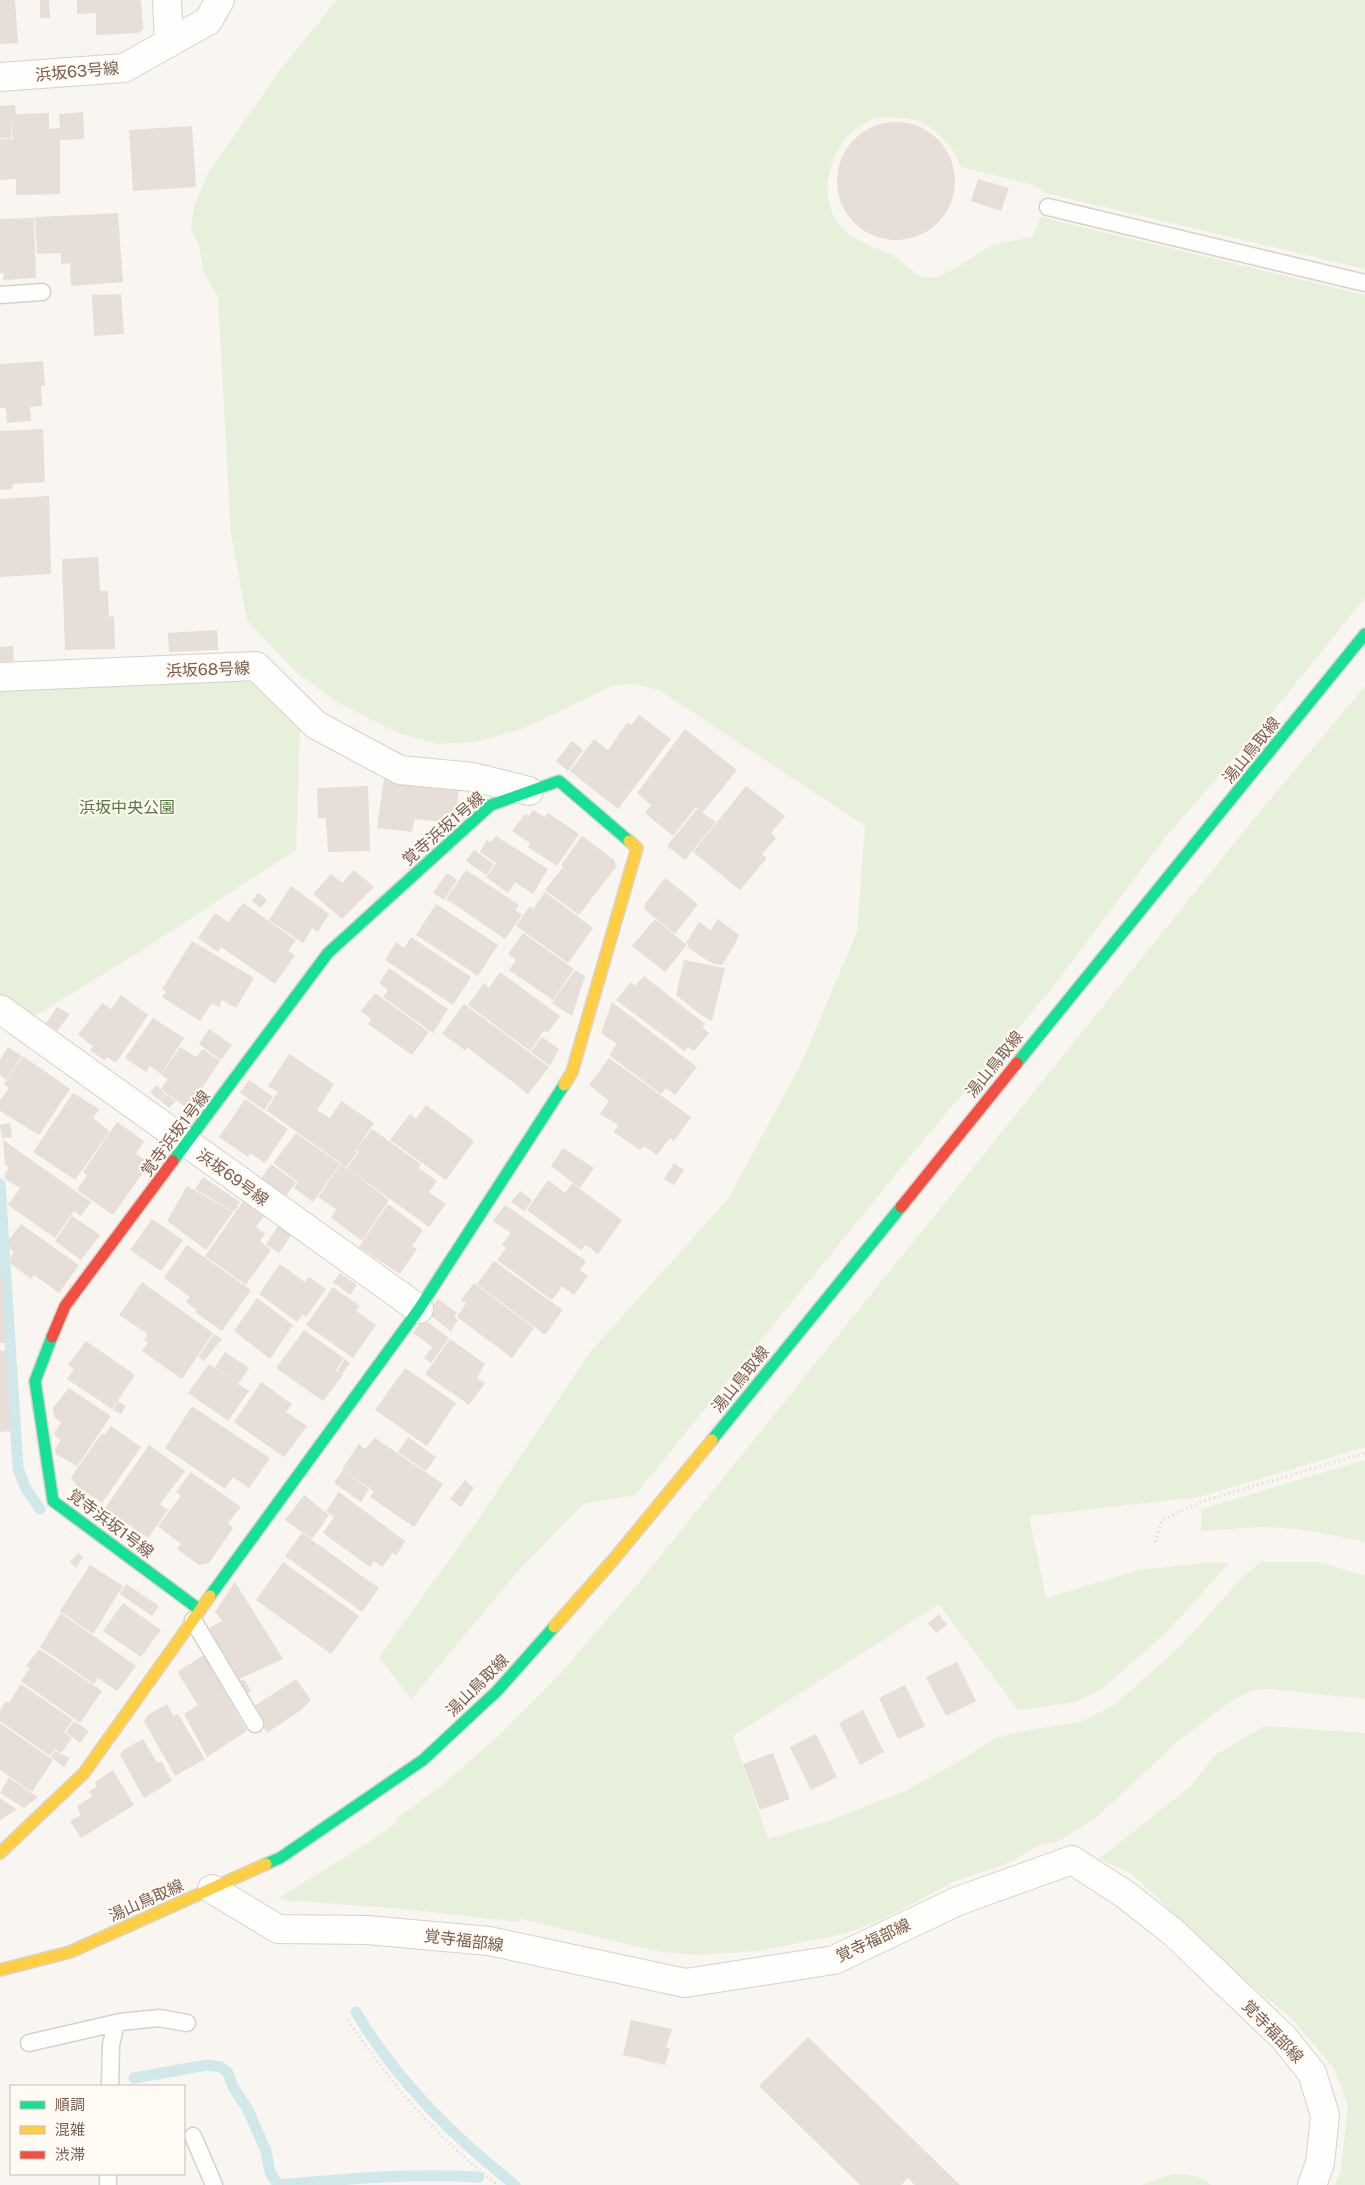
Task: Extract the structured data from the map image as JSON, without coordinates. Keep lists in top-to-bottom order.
{
  "streets": {
    "street": [
      "浜坂63号線",
      "浜坂68号線",
      "湯山鳥取線",
      "覚寺浜坂1号線",
      "浜坂69号線",
      "覚寺福部線"
    ]
  },
  "crossings": [
    ["浜坂68号線", "覚寺浜坂1号線"],
    ["湯山鳥取線", "覚寺福部線"],
    ["覚寺浜坂1号線", "浜坂69号線"]
  ],
  "parks": ["浜坂中央公園"],
  "legend": ["順調", "混雑", "渋滞"]
}
